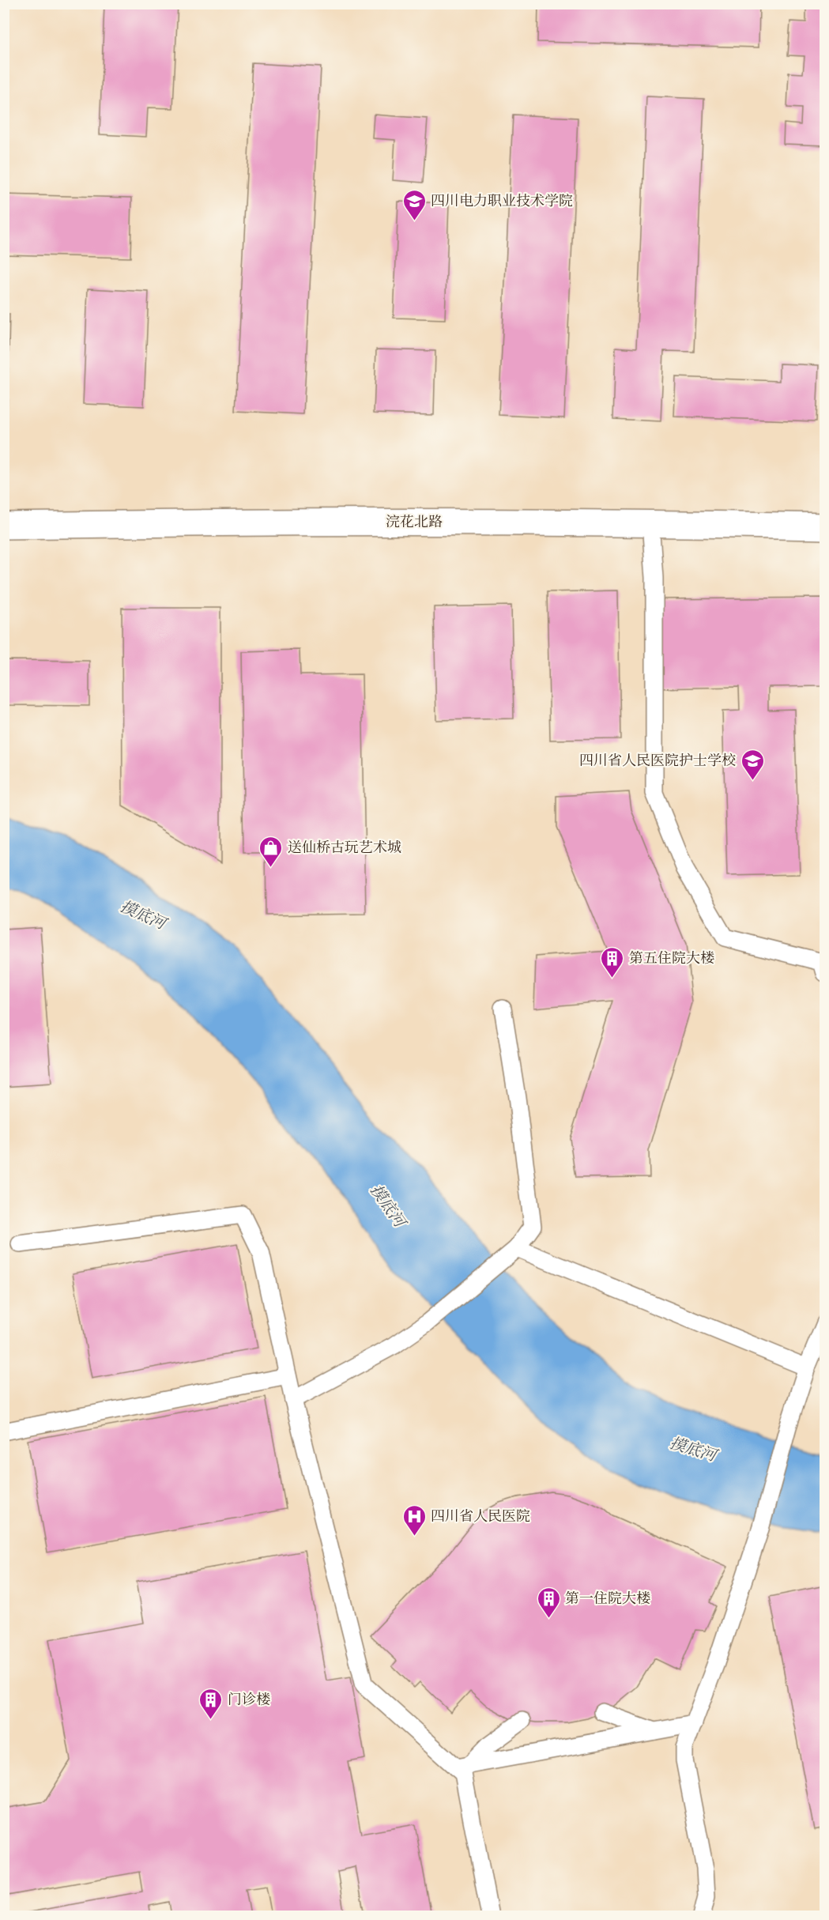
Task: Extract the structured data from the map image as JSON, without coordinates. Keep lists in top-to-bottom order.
{
  "streets": {
    "street": ["浣花北路"]
  },
  "water": ["摸底河"],
  "places": {
    "school or university": ["四川电力职业技术学院", "四川省人民医院护士学校"],
    "shop": ["送仙桥古玩艺术城"],
    "building": ["第五住院大楼", "第一住院大楼", "门诊楼"],
    "hospital": ["四川省人民医院"]
  }
}
